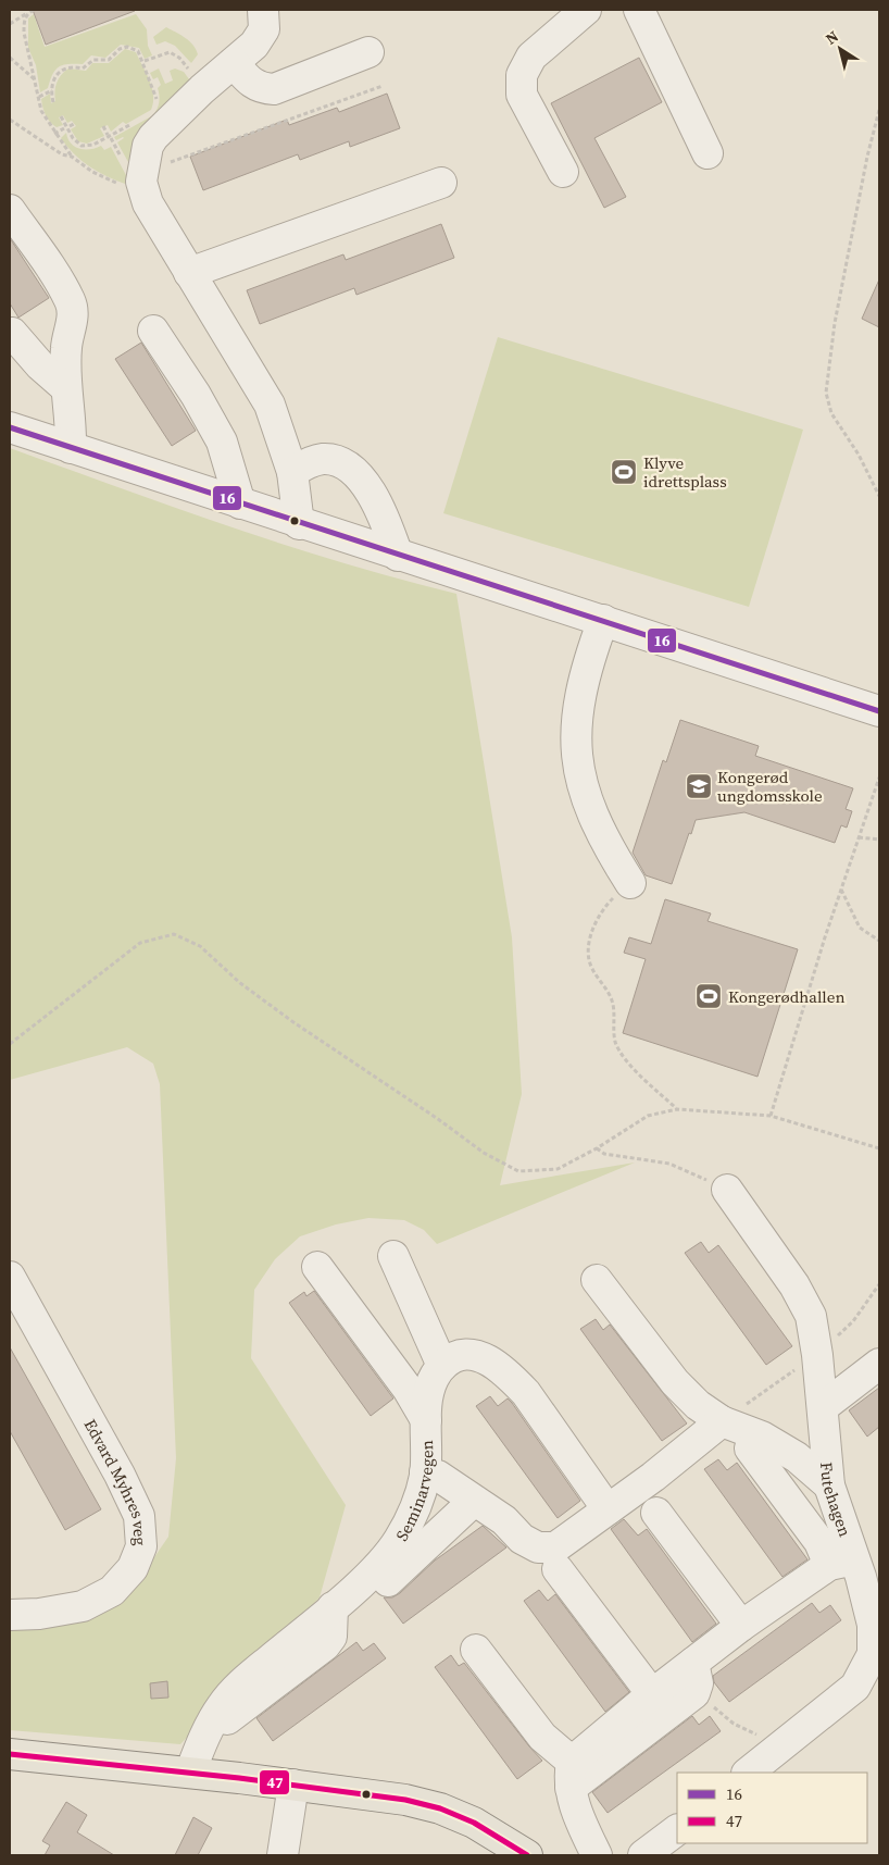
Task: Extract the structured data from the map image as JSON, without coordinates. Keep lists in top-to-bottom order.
{
  "streets": {
    "street": ["Edvard Myhres veg", "Seminarvegen", "Futehagen"]
  },
  "places": {
    "sports": ["Klyve idrettsplass", "Kongerødhallen"],
    "school or university": ["Kongerød ungdomsskole"]
  },
  "lines": ["transit line 16", "transit line 47"],
  "legend": ["16", "47"],
  "north": "top left"
}
